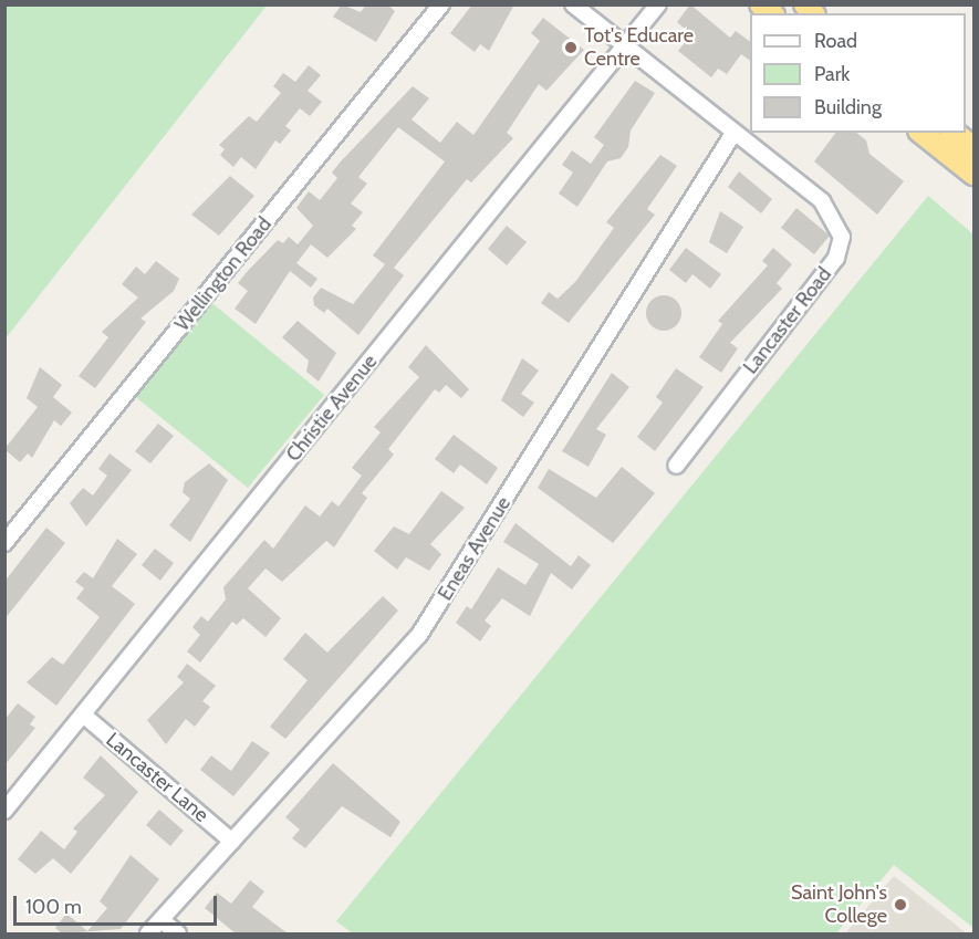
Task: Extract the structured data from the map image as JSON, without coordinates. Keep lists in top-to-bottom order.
{
  "streets": {
    "street": [
      "Wellington Road",
      "Lancaster Road",
      "Christie Avenue",
      "Eneas Avenue",
      "Lancaster Lane"
    ]
  },
  "crossings": [
    ["Lancaster Road", "Christie Avenue"],
    ["Lancaster Road", "Eneas Avenue"],
    ["Christie Avenue", "Lancaster Lane"],
    ["Eneas Avenue", "Lancaster Lane"]
  ],
  "places": ["Tot's Educare Centre", "Saint John's College"],
  "legend": ["Road", "Park", "Building"],
  "scale_bar": "100 m"
}
